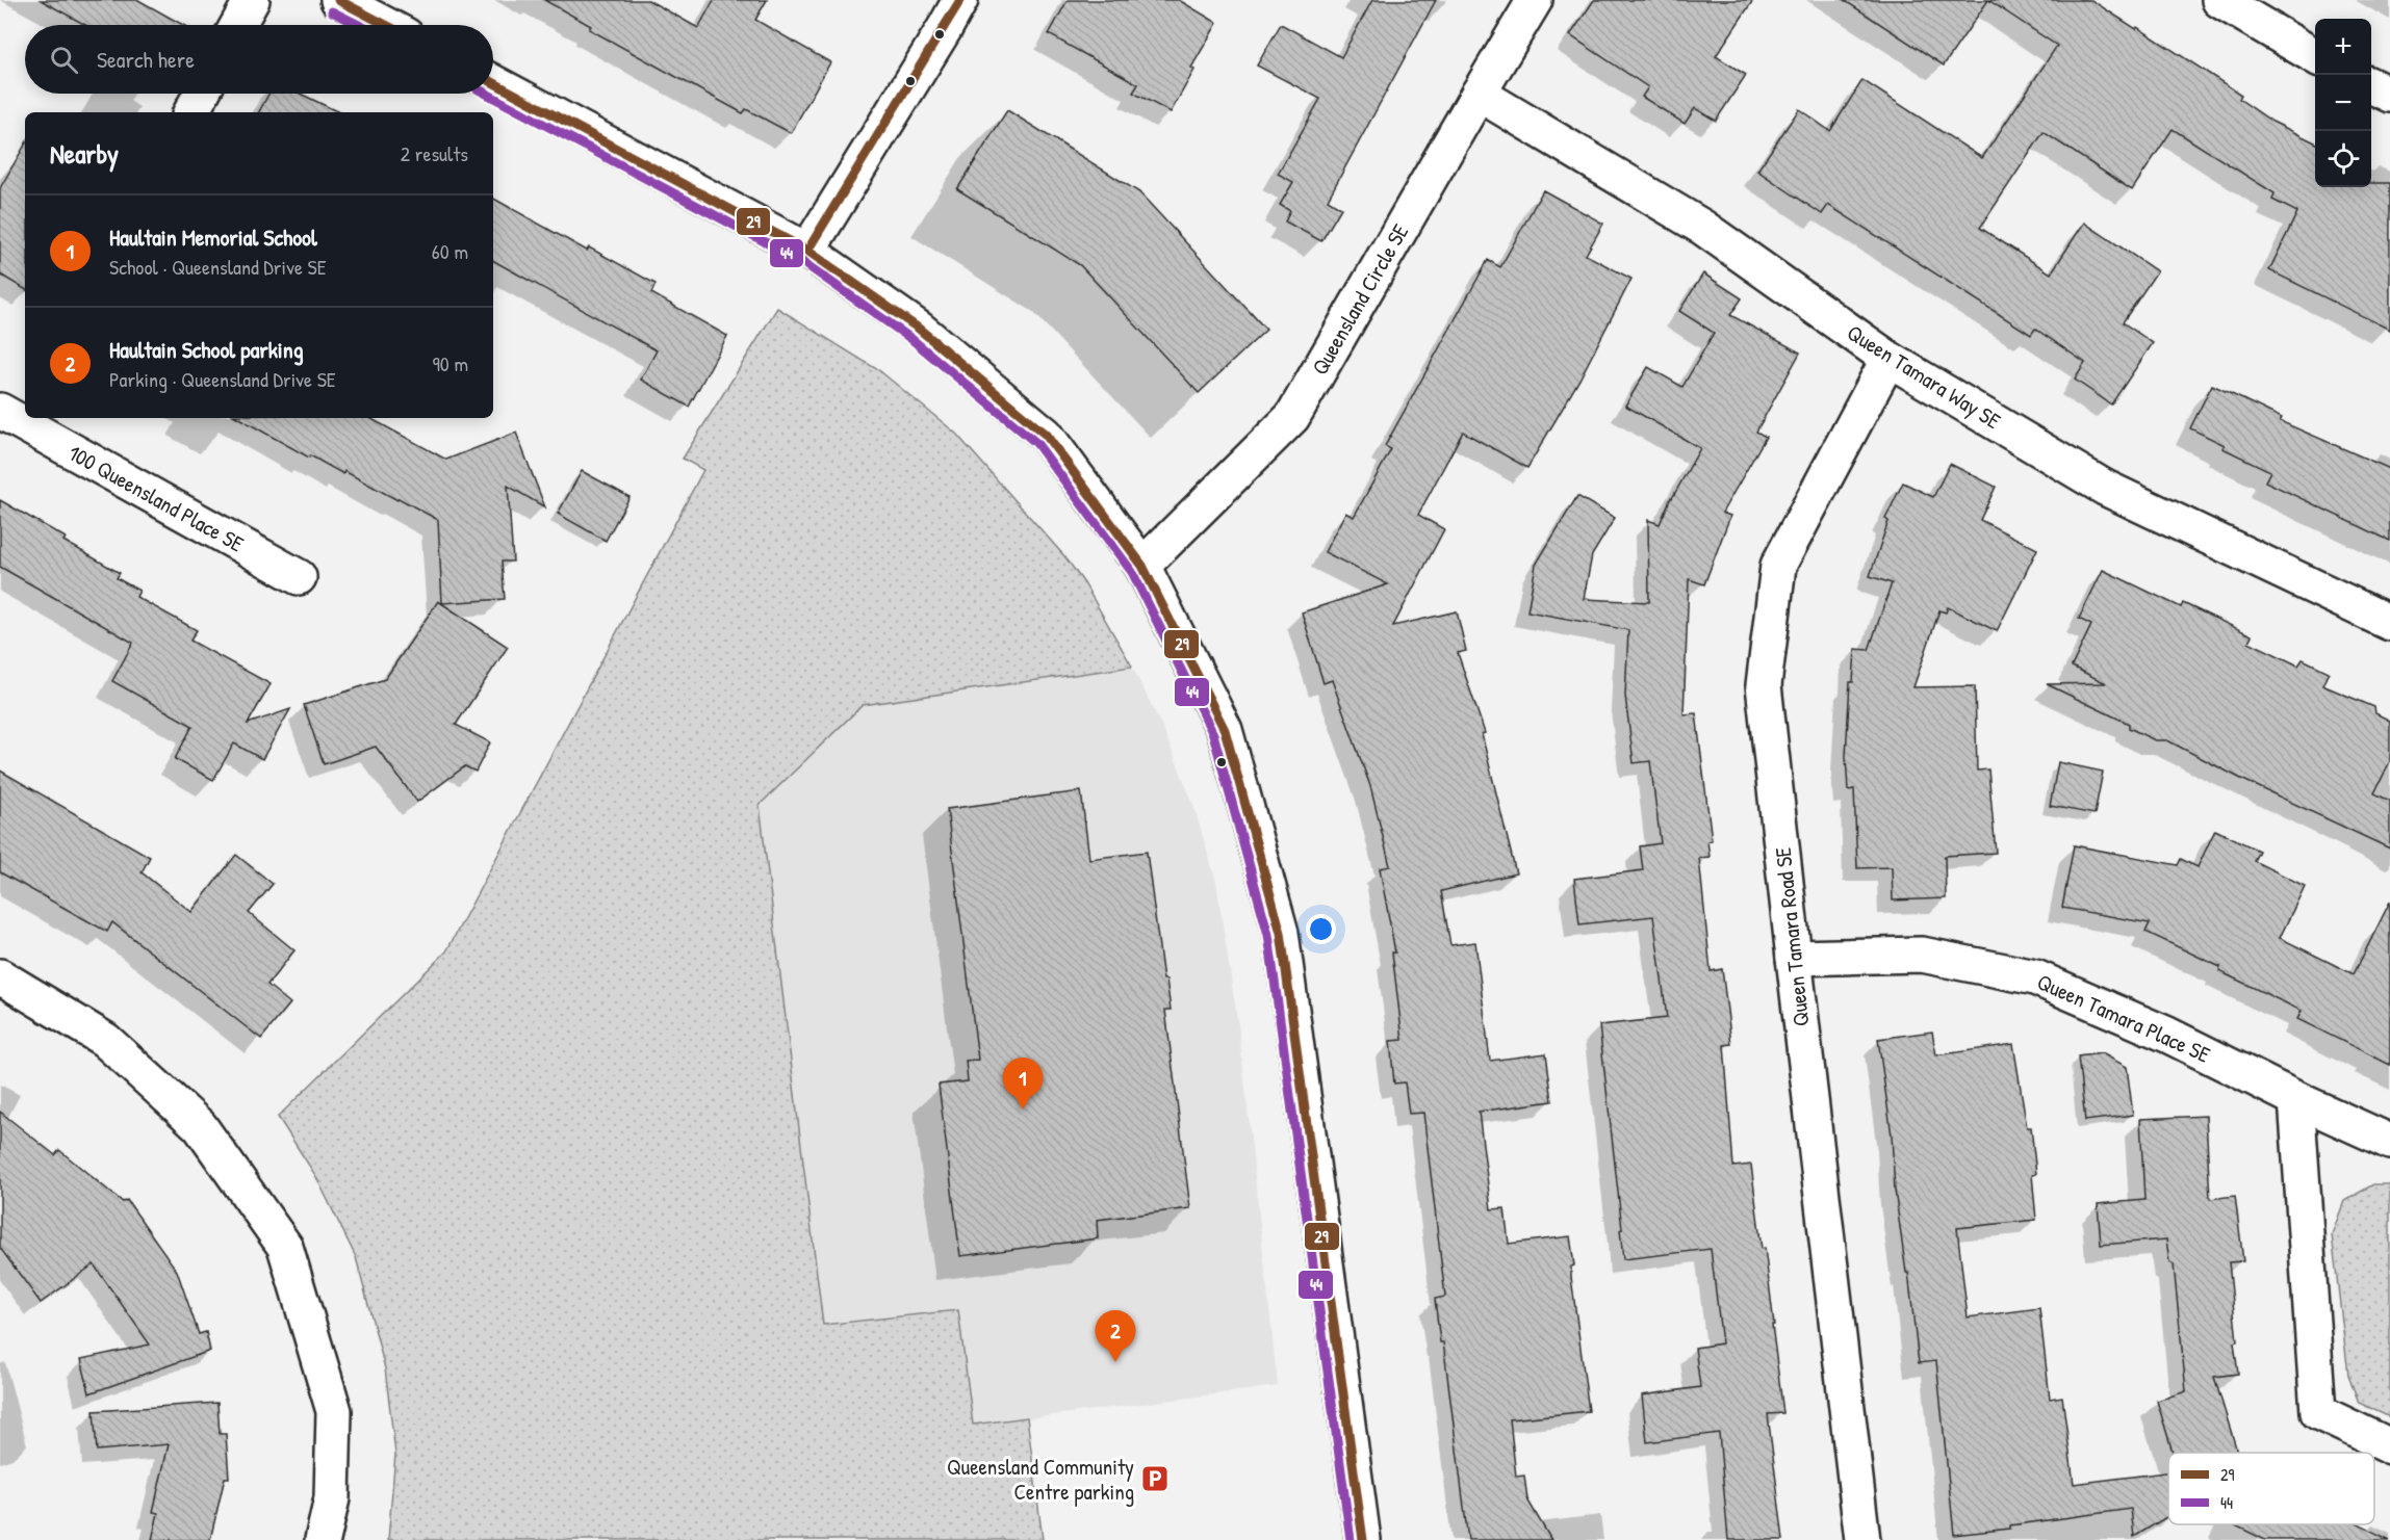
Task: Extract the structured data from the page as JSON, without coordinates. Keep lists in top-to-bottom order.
{
  "streets": {
    "street": [
      "Queensland Circle SE",
      "Queen Tamara Way SE",
      "100 Queensland Place SE",
      "Queen Tamara Road SE",
      "Queen Tamara Place SE"
    ]
  },
  "crossings": [
    ["Queensland Circle SE", "Queen Tamara Way SE"],
    ["Queen Tamara Way SE", "Queen Tamara Road SE"],
    ["Queen Tamara Road SE", "Queen Tamara Place SE"]
  ],
  "places": {
    "parking": ["Queensland Community Centre parking"]
  },
  "lines": ["transit line 29", "transit line 44"],
  "legend": ["29", "44"],
  "page": {
    "map_buttons": ["+", "−"],
    "search": "Search here",
    "heading": ["Nearby", "2 results"],
    "list": [
      {
        "mark": "1",
        "name": "Haultain Memorial School",
        "note": "School · Queensland Drive SE",
        "value": "60 m"
      },
      {
        "mark": "2",
        "name": "Haultain School parking",
        "note": "Parking · Queensland Drive SE",
        "value": "90 m"
      }
    ],
    "pins": ["1", "2"]
  }
}
